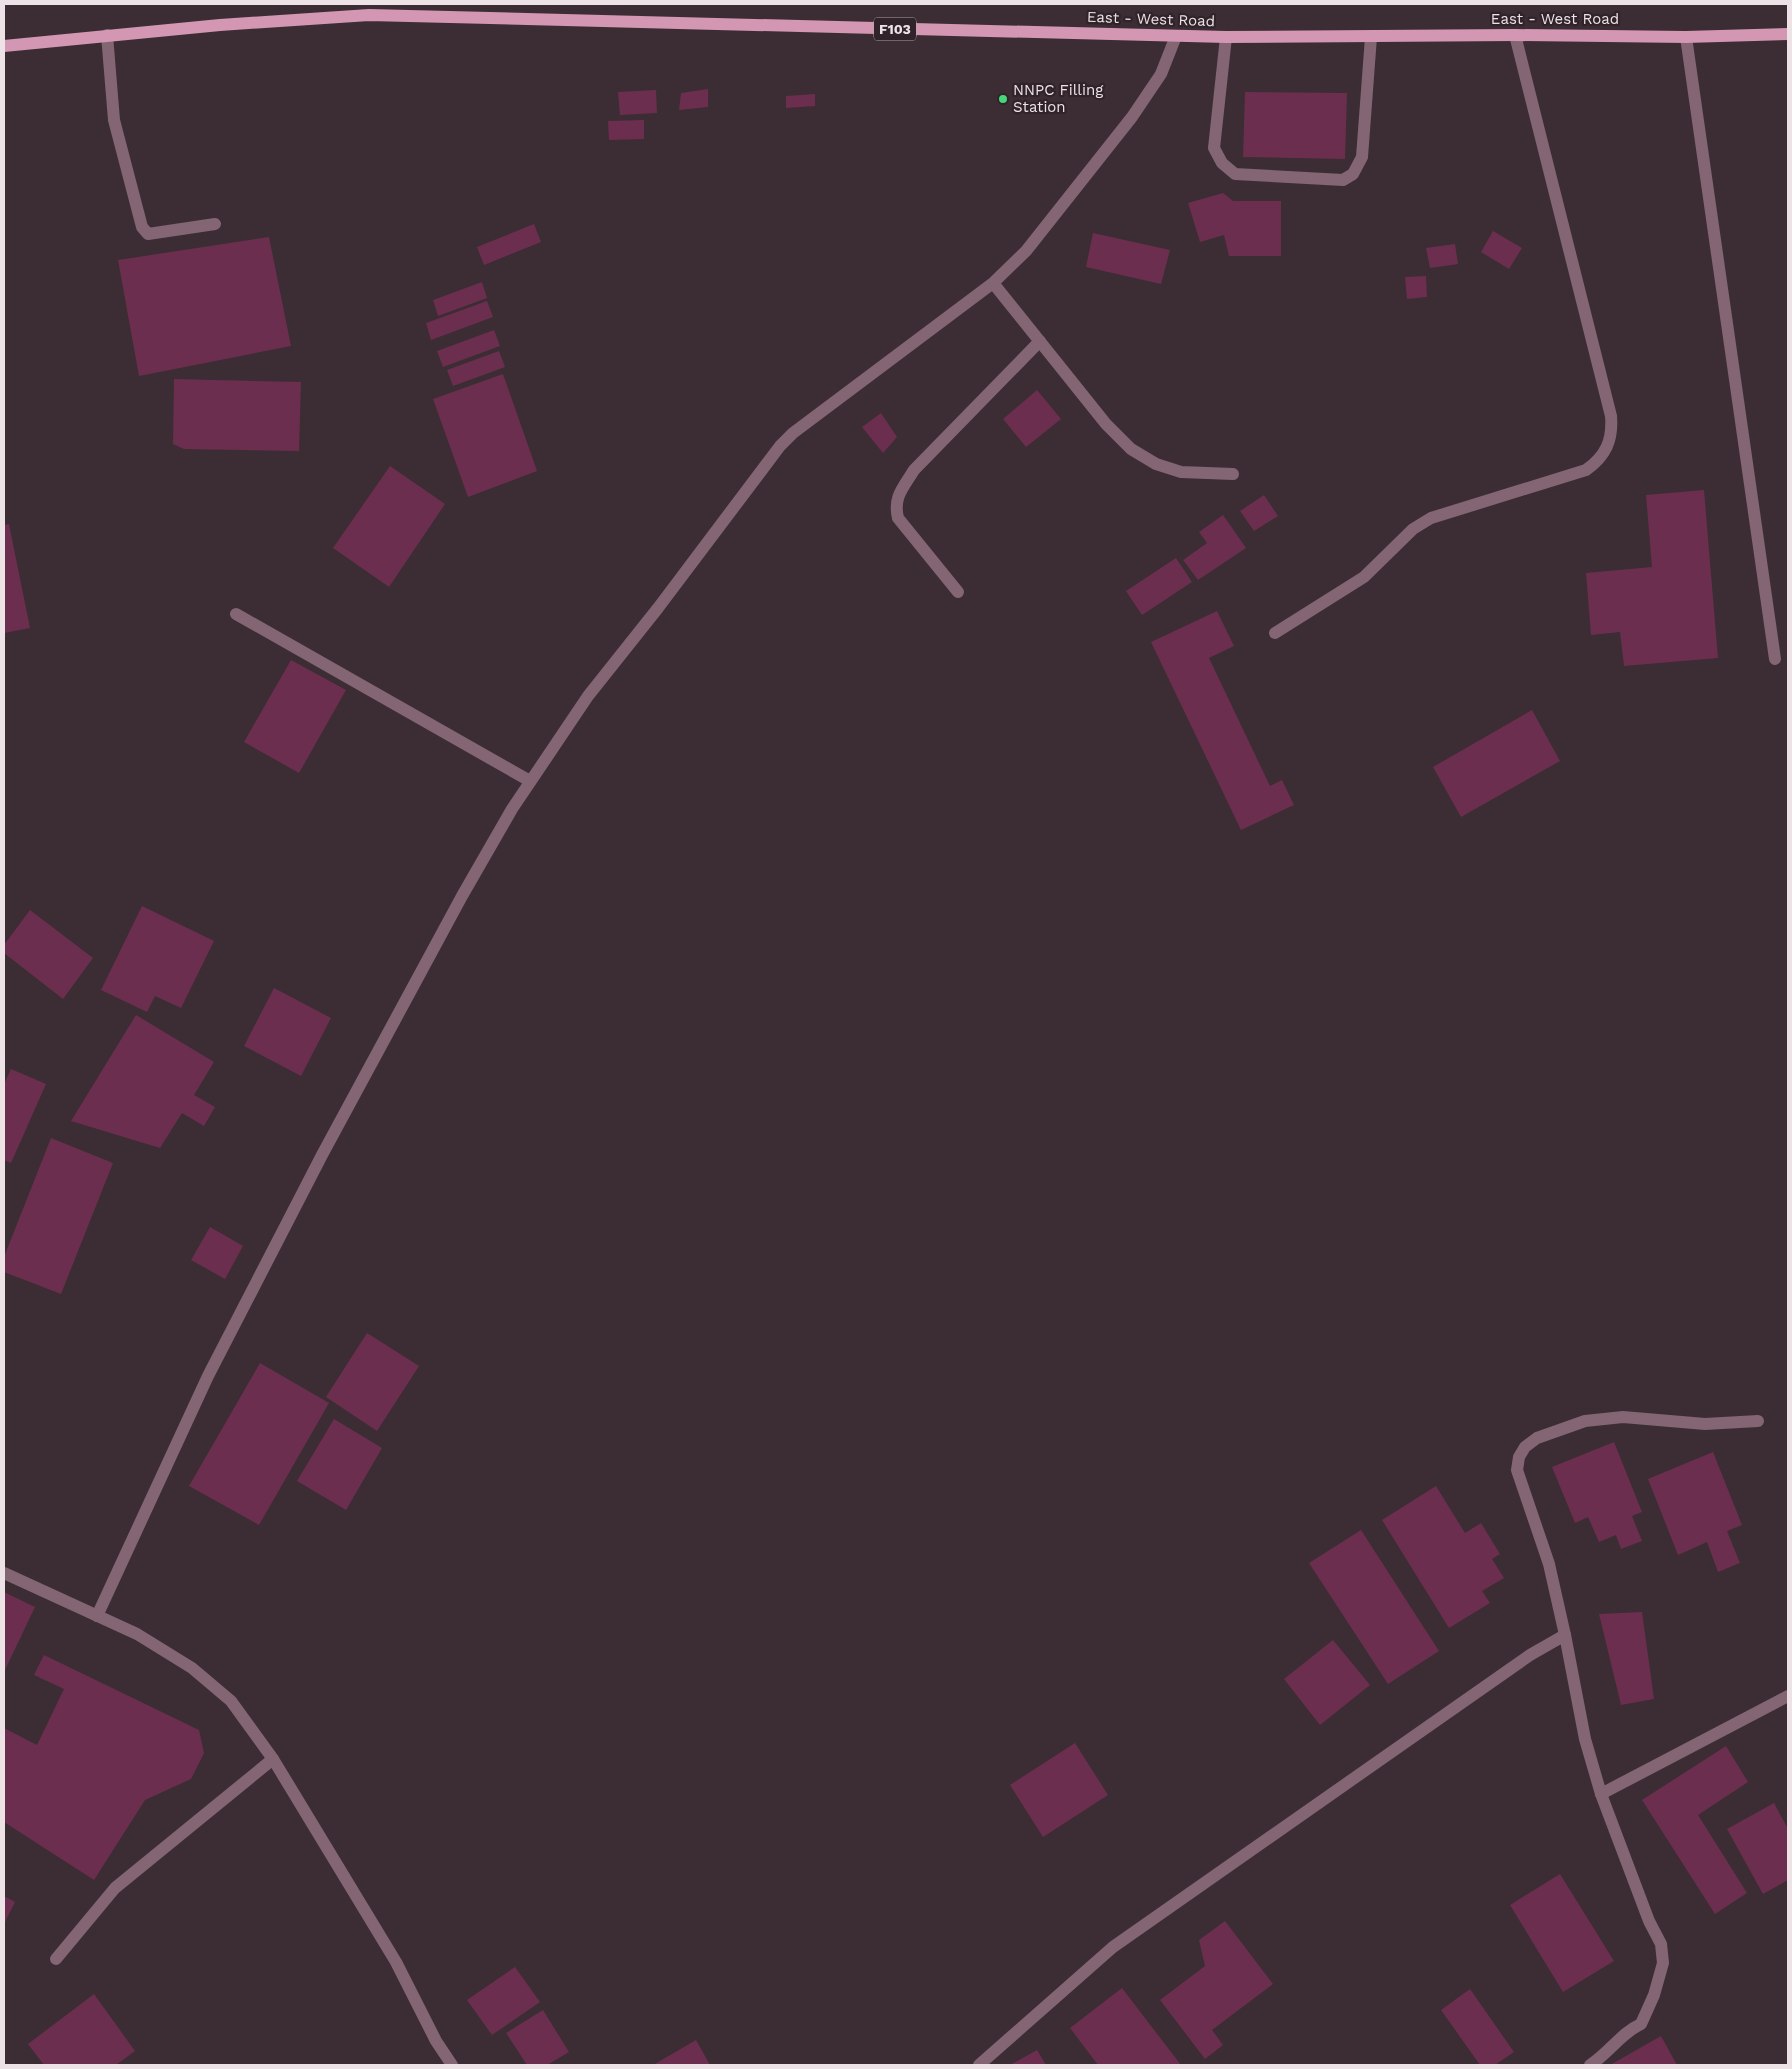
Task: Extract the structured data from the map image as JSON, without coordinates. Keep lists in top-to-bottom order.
{
  "streets": {
    "main road": ["East - West Road", "F103"]
  },
  "places": ["NNPC Filling Station"]
}
